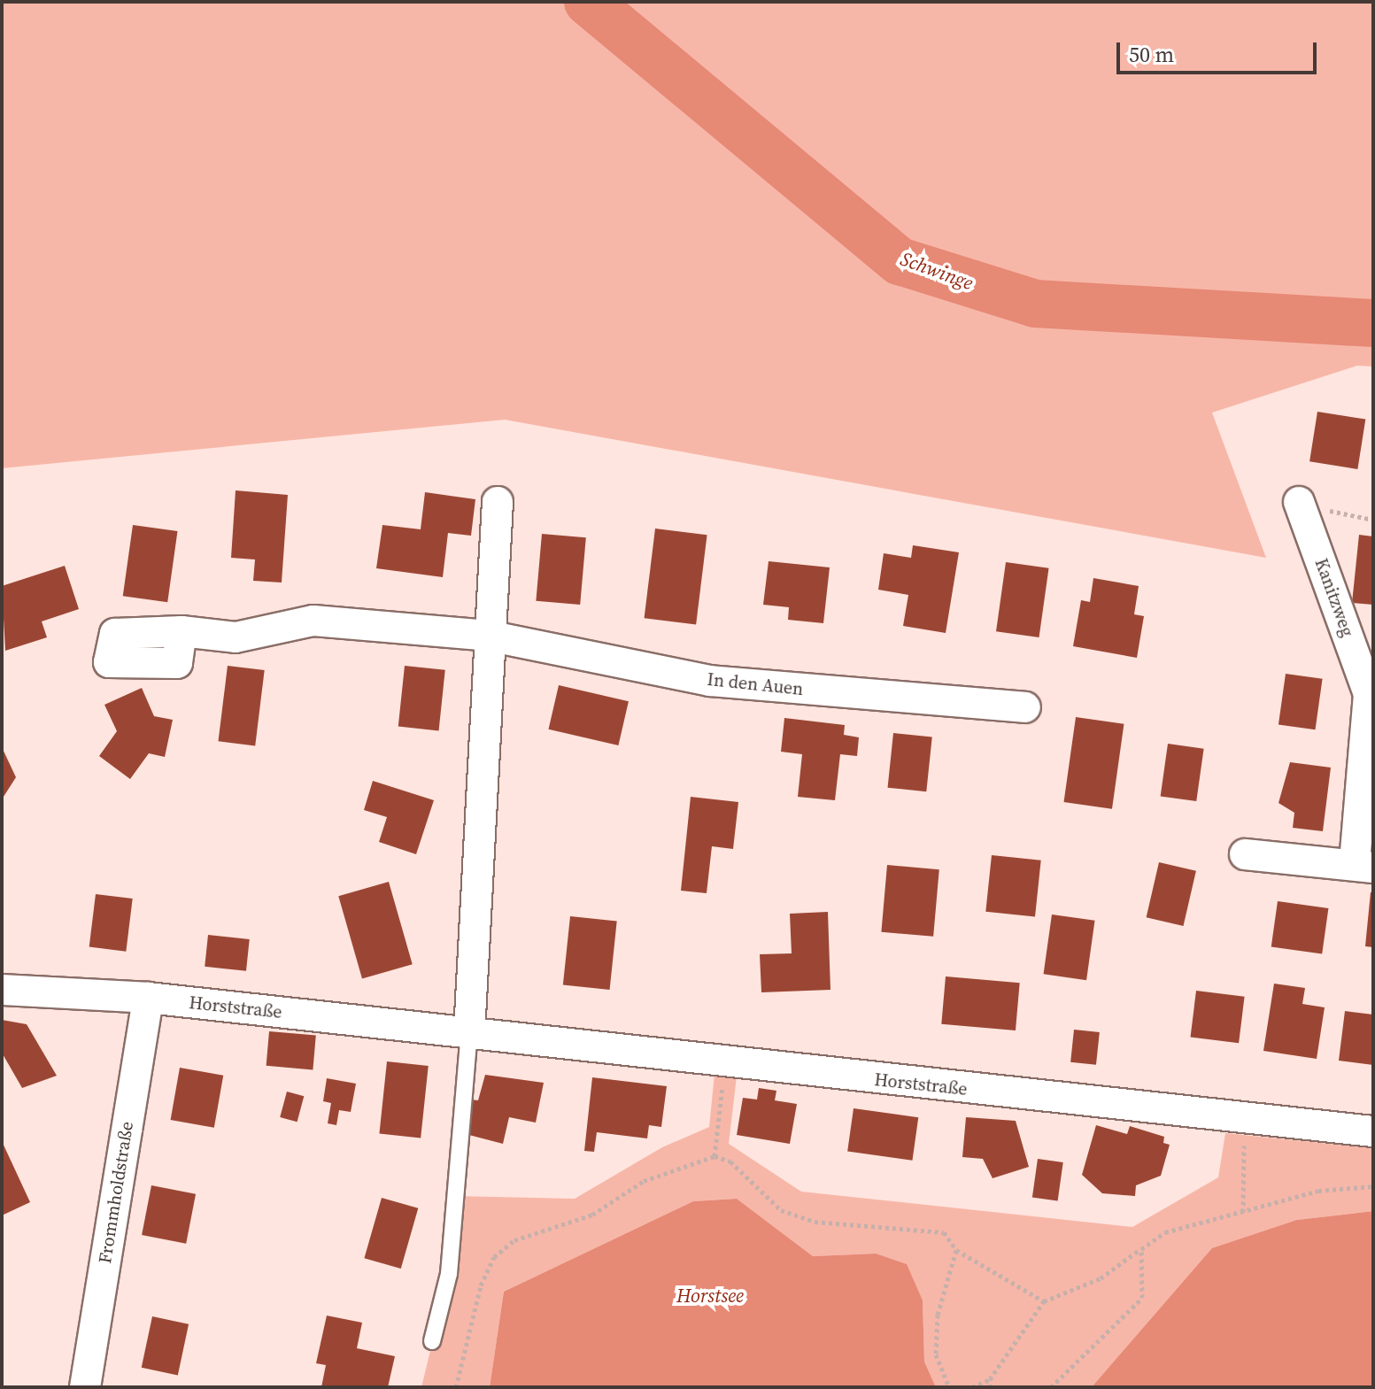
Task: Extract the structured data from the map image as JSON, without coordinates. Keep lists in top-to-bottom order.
{
  "streets": {
    "street": [
      "Kanitzweg",
      "In den Auen",
      "Horststraße",
      "Frommholdstraße"
    ]
  },
  "crossings": [
    ["Horststraße", "Frommholdstraße"]
  ],
  "water": ["Schwinge", "Horstsee"],
  "scale_bar": "50 m"
}
